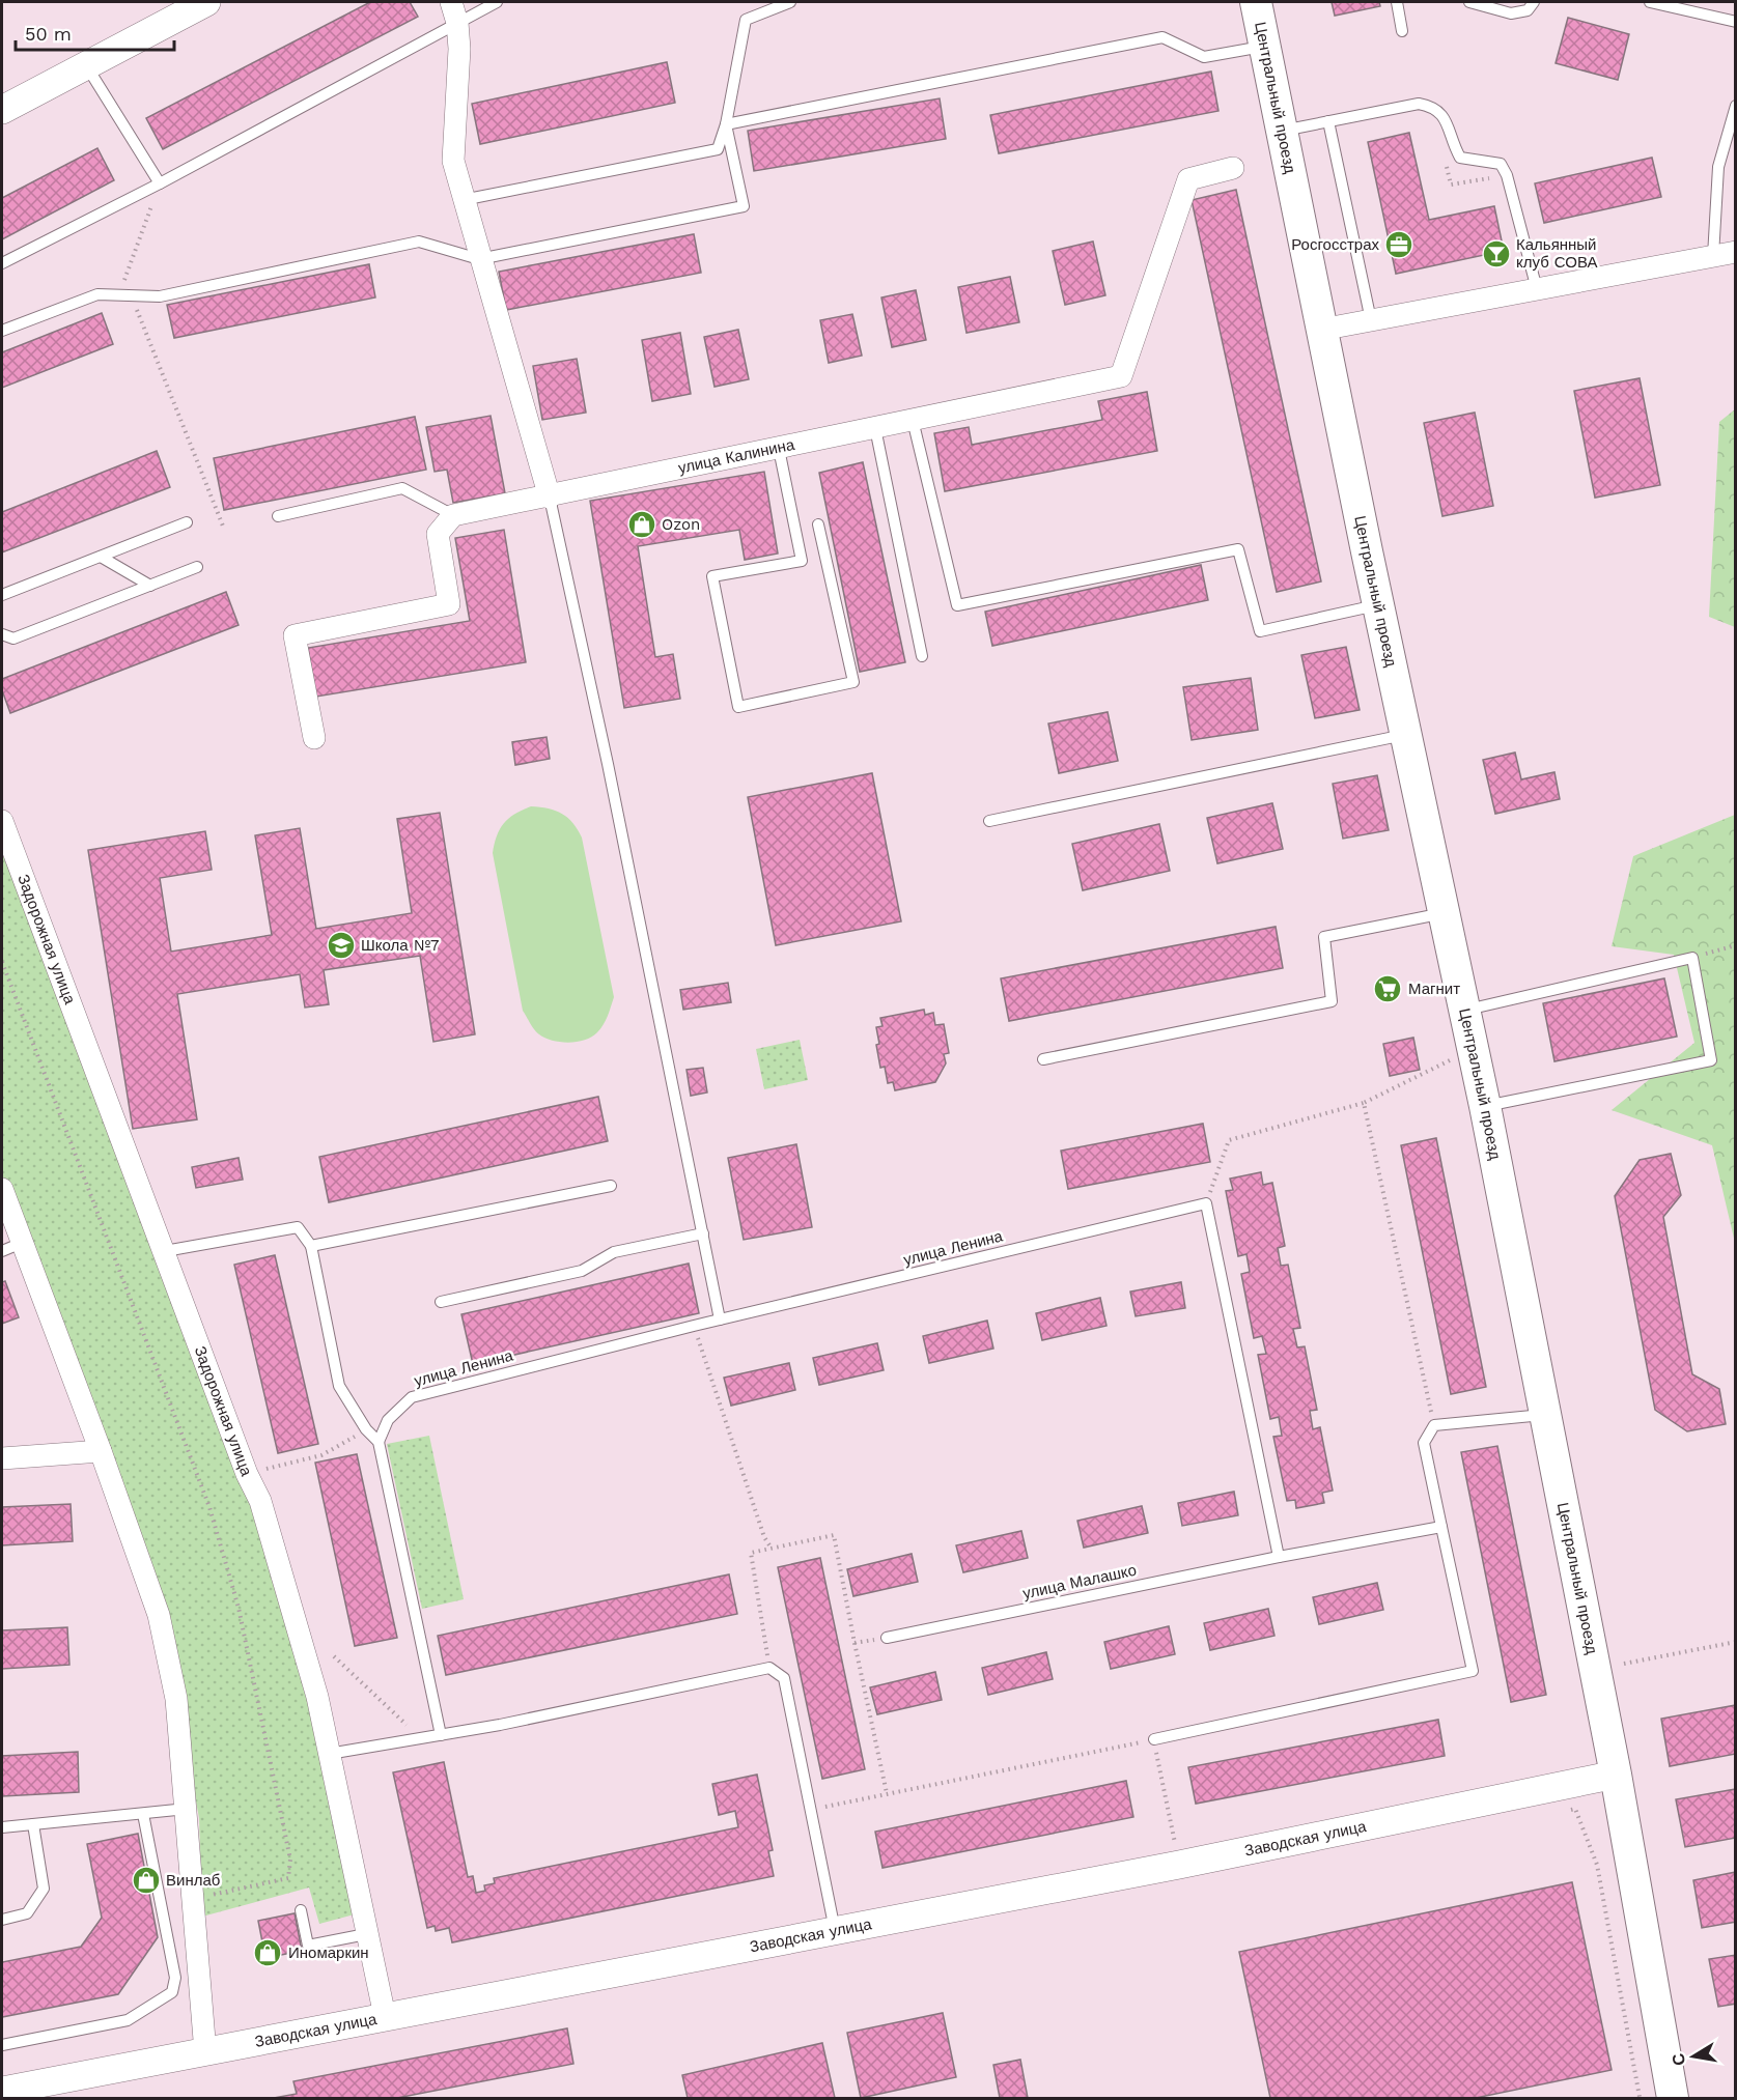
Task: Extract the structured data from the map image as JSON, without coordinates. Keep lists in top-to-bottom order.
{
  "streets": {
    "main road": ["Центральный проезд"],
    "street": ["улица Калинина", "Задорожная улица", "Заводская улица"],
    "lane": ["улица Ленина", "улица Малашко"]
  },
  "crossings": [
    ["Центральный проезд", "Заводская улица"],
    ["Задорожная улица", "Заводская улица"]
  ],
  "places": {
    "office": ["Росгосстрах"],
    "bar": ["Кальянный клуб СОВА"],
    "shop": ["Ozon", "Винлаб", "Иномаркин"],
    "school or university": ["Школа №7"],
    "supermarket": ["Магнит"]
  },
  "scale_bar": "50 m",
  "north": "left"
}
